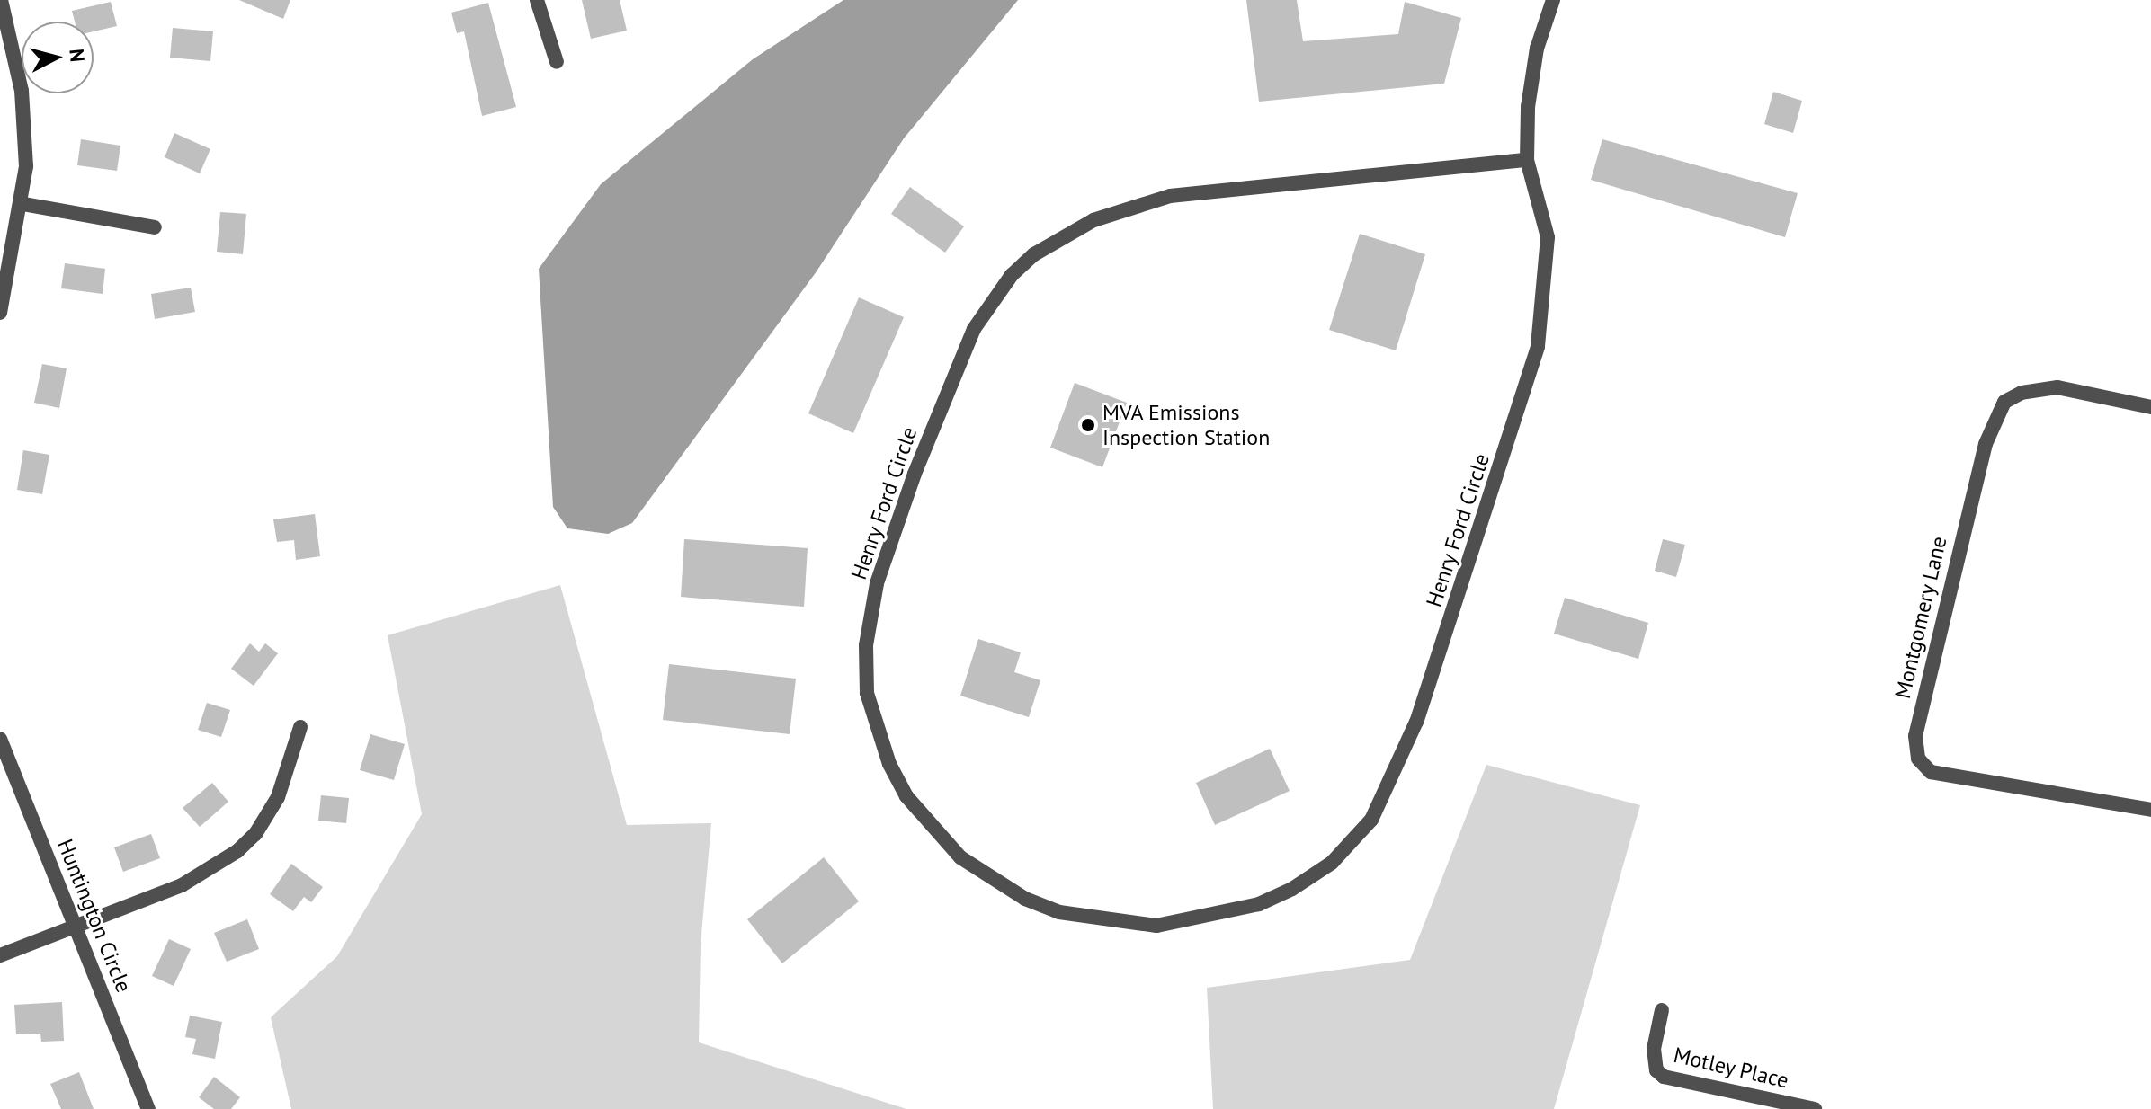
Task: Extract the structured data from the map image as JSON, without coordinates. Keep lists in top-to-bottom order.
{
  "streets": {
    "street": [
      "Henry Ford Circle",
      "Montgomery Lane",
      "Huntington Circle",
      "Motley Place"
    ]
  },
  "places": ["MVA Emissions Inspection Station"],
  "north": "right"
}
